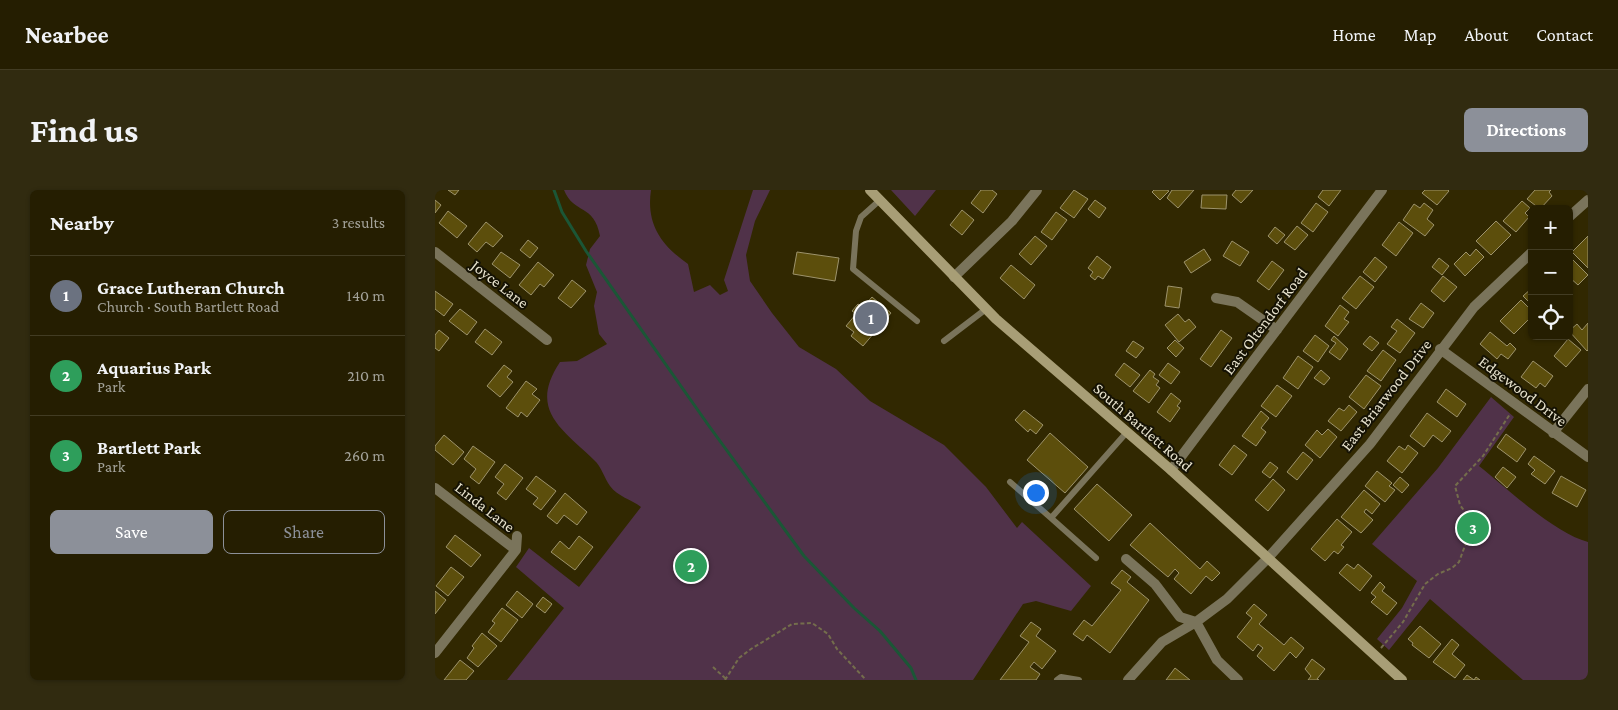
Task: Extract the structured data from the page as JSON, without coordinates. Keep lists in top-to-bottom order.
{
  "streets": {
    "main road": ["South Bartlett Road"],
    "street": [
      "Joyce Lane",
      "East Oltendorf Road",
      "Edgewood Drive",
      "East Briarwood Drive",
      "Linda Lane"
    ]
  },
  "crossings": [
    ["East Oltendorf Road", "South Bartlett Road"],
    ["Edgewood Drive", "East Briarwood Drive"],
    ["East Briarwood Drive", "South Bartlett Road"]
  ],
  "page": {
    "header": "Nearbee",
    "nav": [
      "Home",
      "Map",
      "About",
      "Contact"
    ],
    "buttons": [
      "Directions",
      ["Save", "Share"]
    ],
    "title": "Find us",
    "heading": ["Nearby", "3 results"],
    "map_buttons": ["+", "−"],
    "list": [
      {
        "mark": "1",
        "name": "Grace Lutheran Church",
        "note": "Church · South Bartlett Road",
        "value": "140 m"
      },
      {
        "mark": "2",
        "name": "Aquarius Park",
        "note": "Park",
        "value": "210 m"
      },
      {
        "mark": "3",
        "name": "Bartlett Park",
        "note": "Park",
        "value": "260 m"
      }
    ],
    "pins": ["1", "3", "2"]
  }
}
